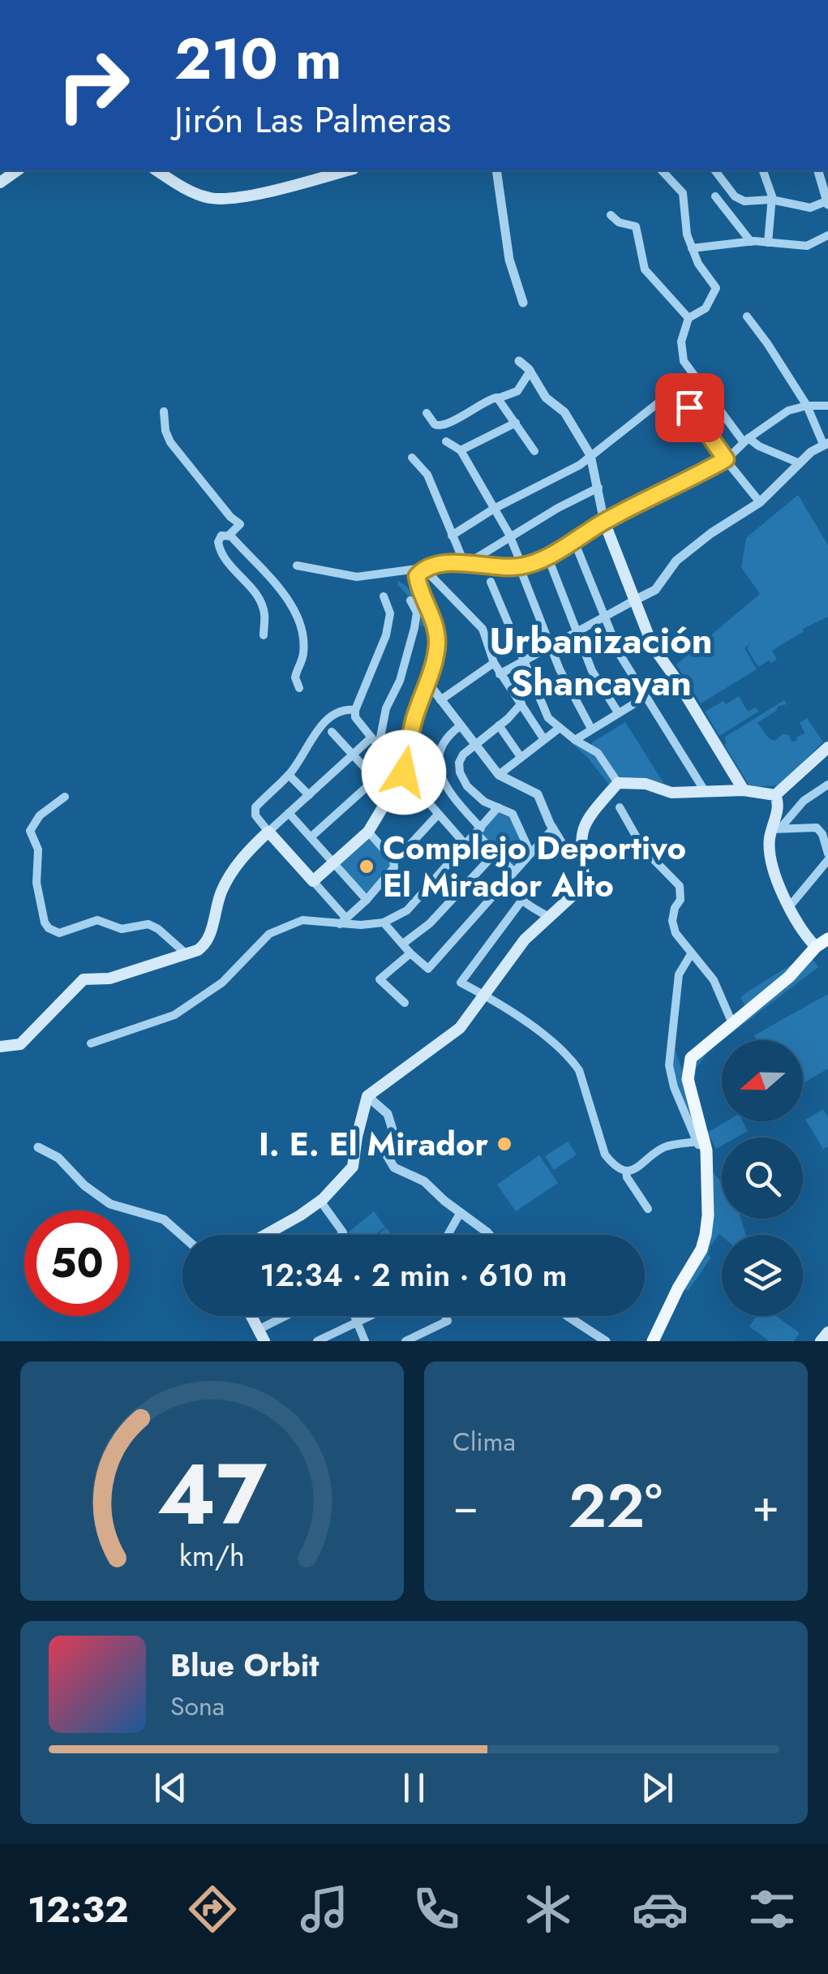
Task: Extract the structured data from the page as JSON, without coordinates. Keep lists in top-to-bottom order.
{
  "districts": ["Urbanización Shancayan"],
  "places": ["Complejo Deportivo El Mirador Alto", "I. E. El Mirador"],
  "north": "left",
  "page": {
    "turn": ["210 m", "Jirón Las Palmeras"],
    "limit": "50",
    "trip": "12:34 · 2 min · 610 m",
    "tile": "Clima",
    "heat": ["−", "22°", "+"],
    "song": ["Blue Orbit", "Sona"],
    "tabs": "12:32",
    "gauge": ["47", "km/h"]
  }
}
